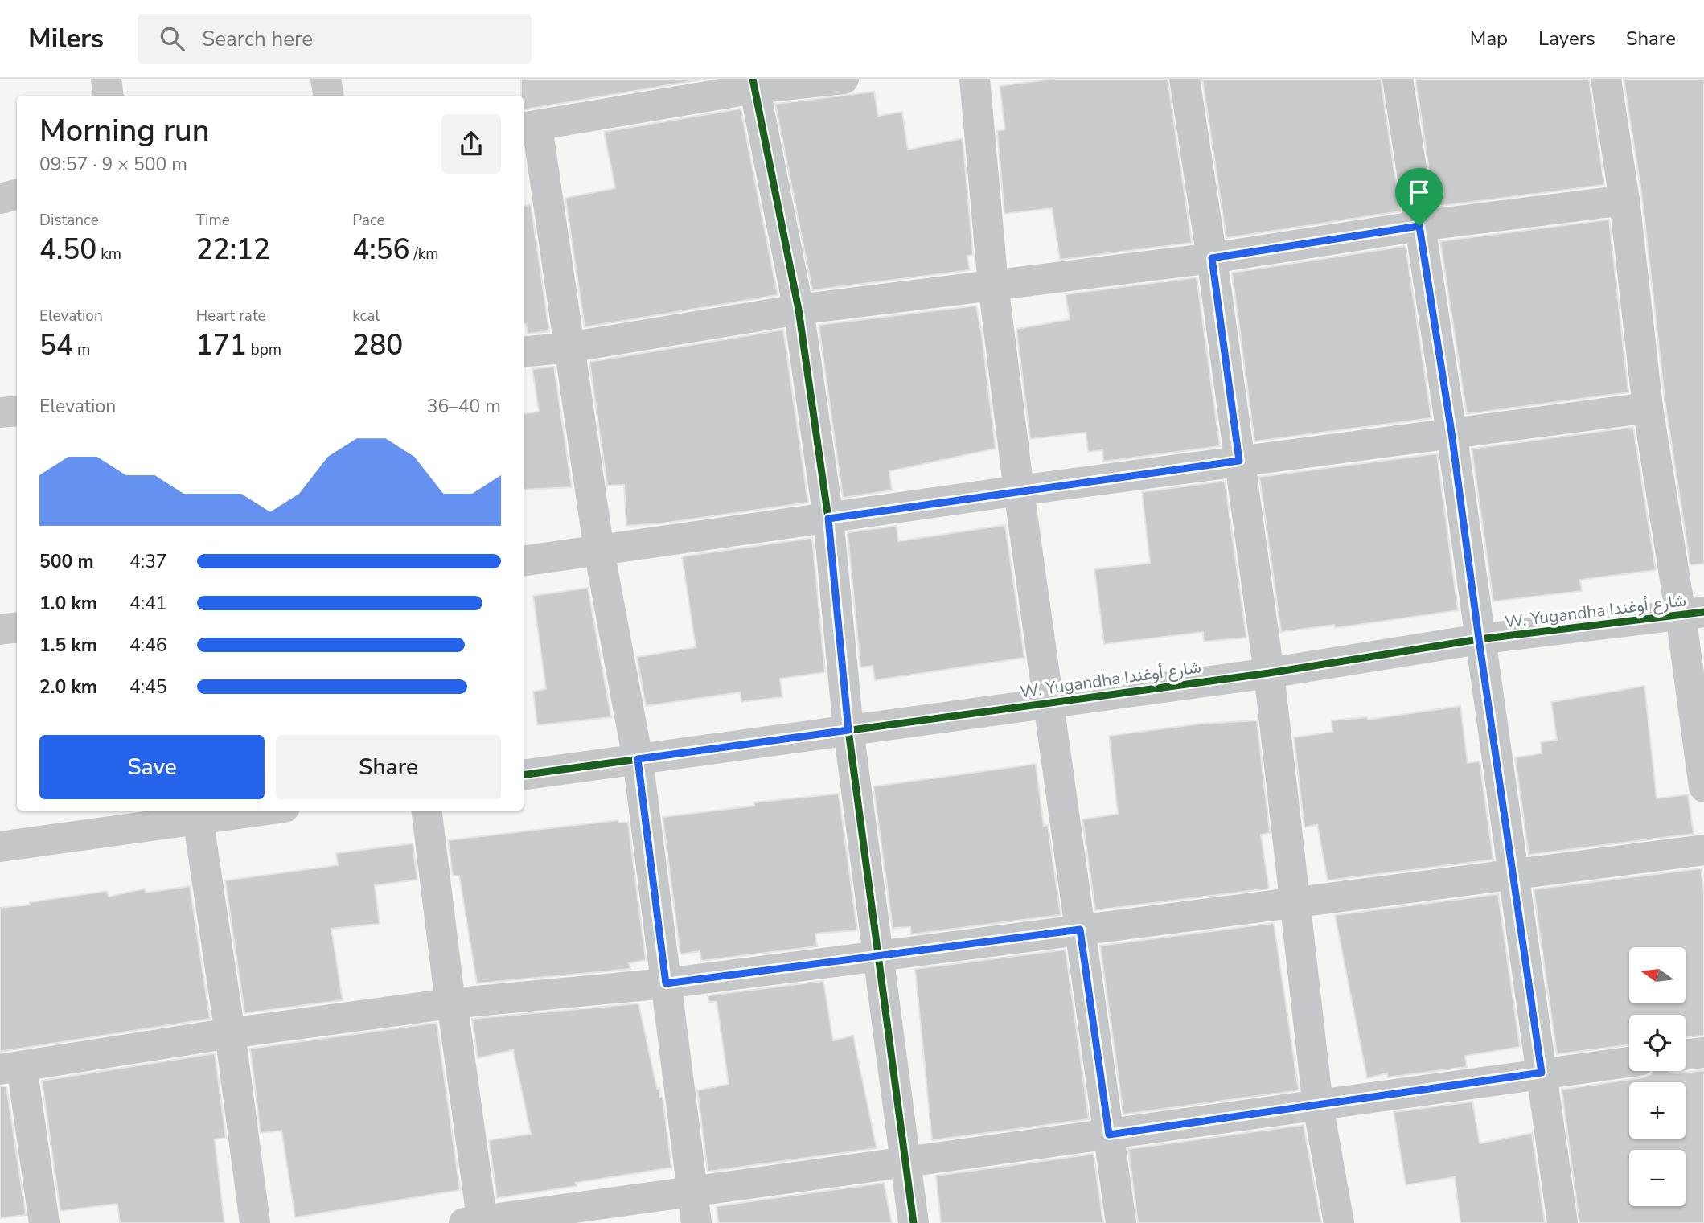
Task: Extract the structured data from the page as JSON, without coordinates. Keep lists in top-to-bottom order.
{
  "streets": {
    "street": ["W. Yugandha شارع أوغندا"]
  },
  "north": "left",
  "page": {
    "header": "Milers",
    "search": "Search here",
    "nav": ["Map", "Layers", "Share"],
    "heading": ["Morning run", "09:57 · 9 × 500 m"],
    "stats": [
      ["Distance", "4.50 km"],
      ["Time", "22:12"],
      ["Pace", "4:56 /km"],
      ["Elevation", "54 m"],
      ["Heart rate", "171 bpm"],
      ["kcal", "280"]
    ],
    "chart": ["Elevation", "36–40 m"],
    "list": [
      {
        "name": "500 m",
        "note": "4:37"
      },
      {
        "name": "1.0 km",
        "note": "4:41"
      },
      {
        "name": "1.5 km",
        "note": "4:46"
      },
      {
        "name": "2.0 km",
        "note": "4:45"
      }
    ],
    "buttons": ["Save", "Share"],
    "map_buttons": ["+", "−"]
  }
}
